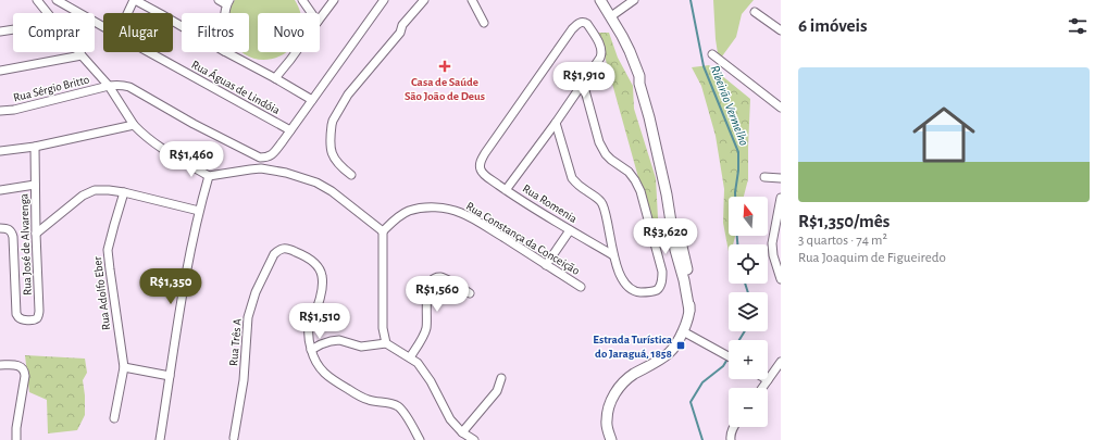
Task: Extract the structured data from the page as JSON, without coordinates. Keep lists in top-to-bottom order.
{
  "streets": {
    "street": [
      "Rua Águas de Lindóia",
      "Rua Sérgio Britto",
      "Rua Romenia",
      "Rua Constança da Conceição",
      "Rua José de Alvarenga",
      "Rua Adolfo Eber",
      "Rua Três A"
    ]
  },
  "water": ["Ribeirão Vermelho"],
  "places": {
    "health": ["Casa de Saúde São João de Deus"],
    "transit": ["Estrada Turística do Jaraguá, 1858"]
  },
  "north": "top",
  "page": {
    "heading": "6 imóveis",
    "chip": [
      "Comprar",
      "Alugar",
      "Filtros",
      "Novo"
    ],
    "list": [
      {
        "name": "R$1,350/mês",
        "note": "3 quartos · 74 m² · Rua Joaquim de Figueiredo"
      }
    ],
    "price": [
      "R$1,910",
      "R$1,460",
      "R$3,620",
      "R$1,350",
      "R$1,560",
      "R$1,510"
    ],
    "map_buttons": ["+", "−"]
  }
}
